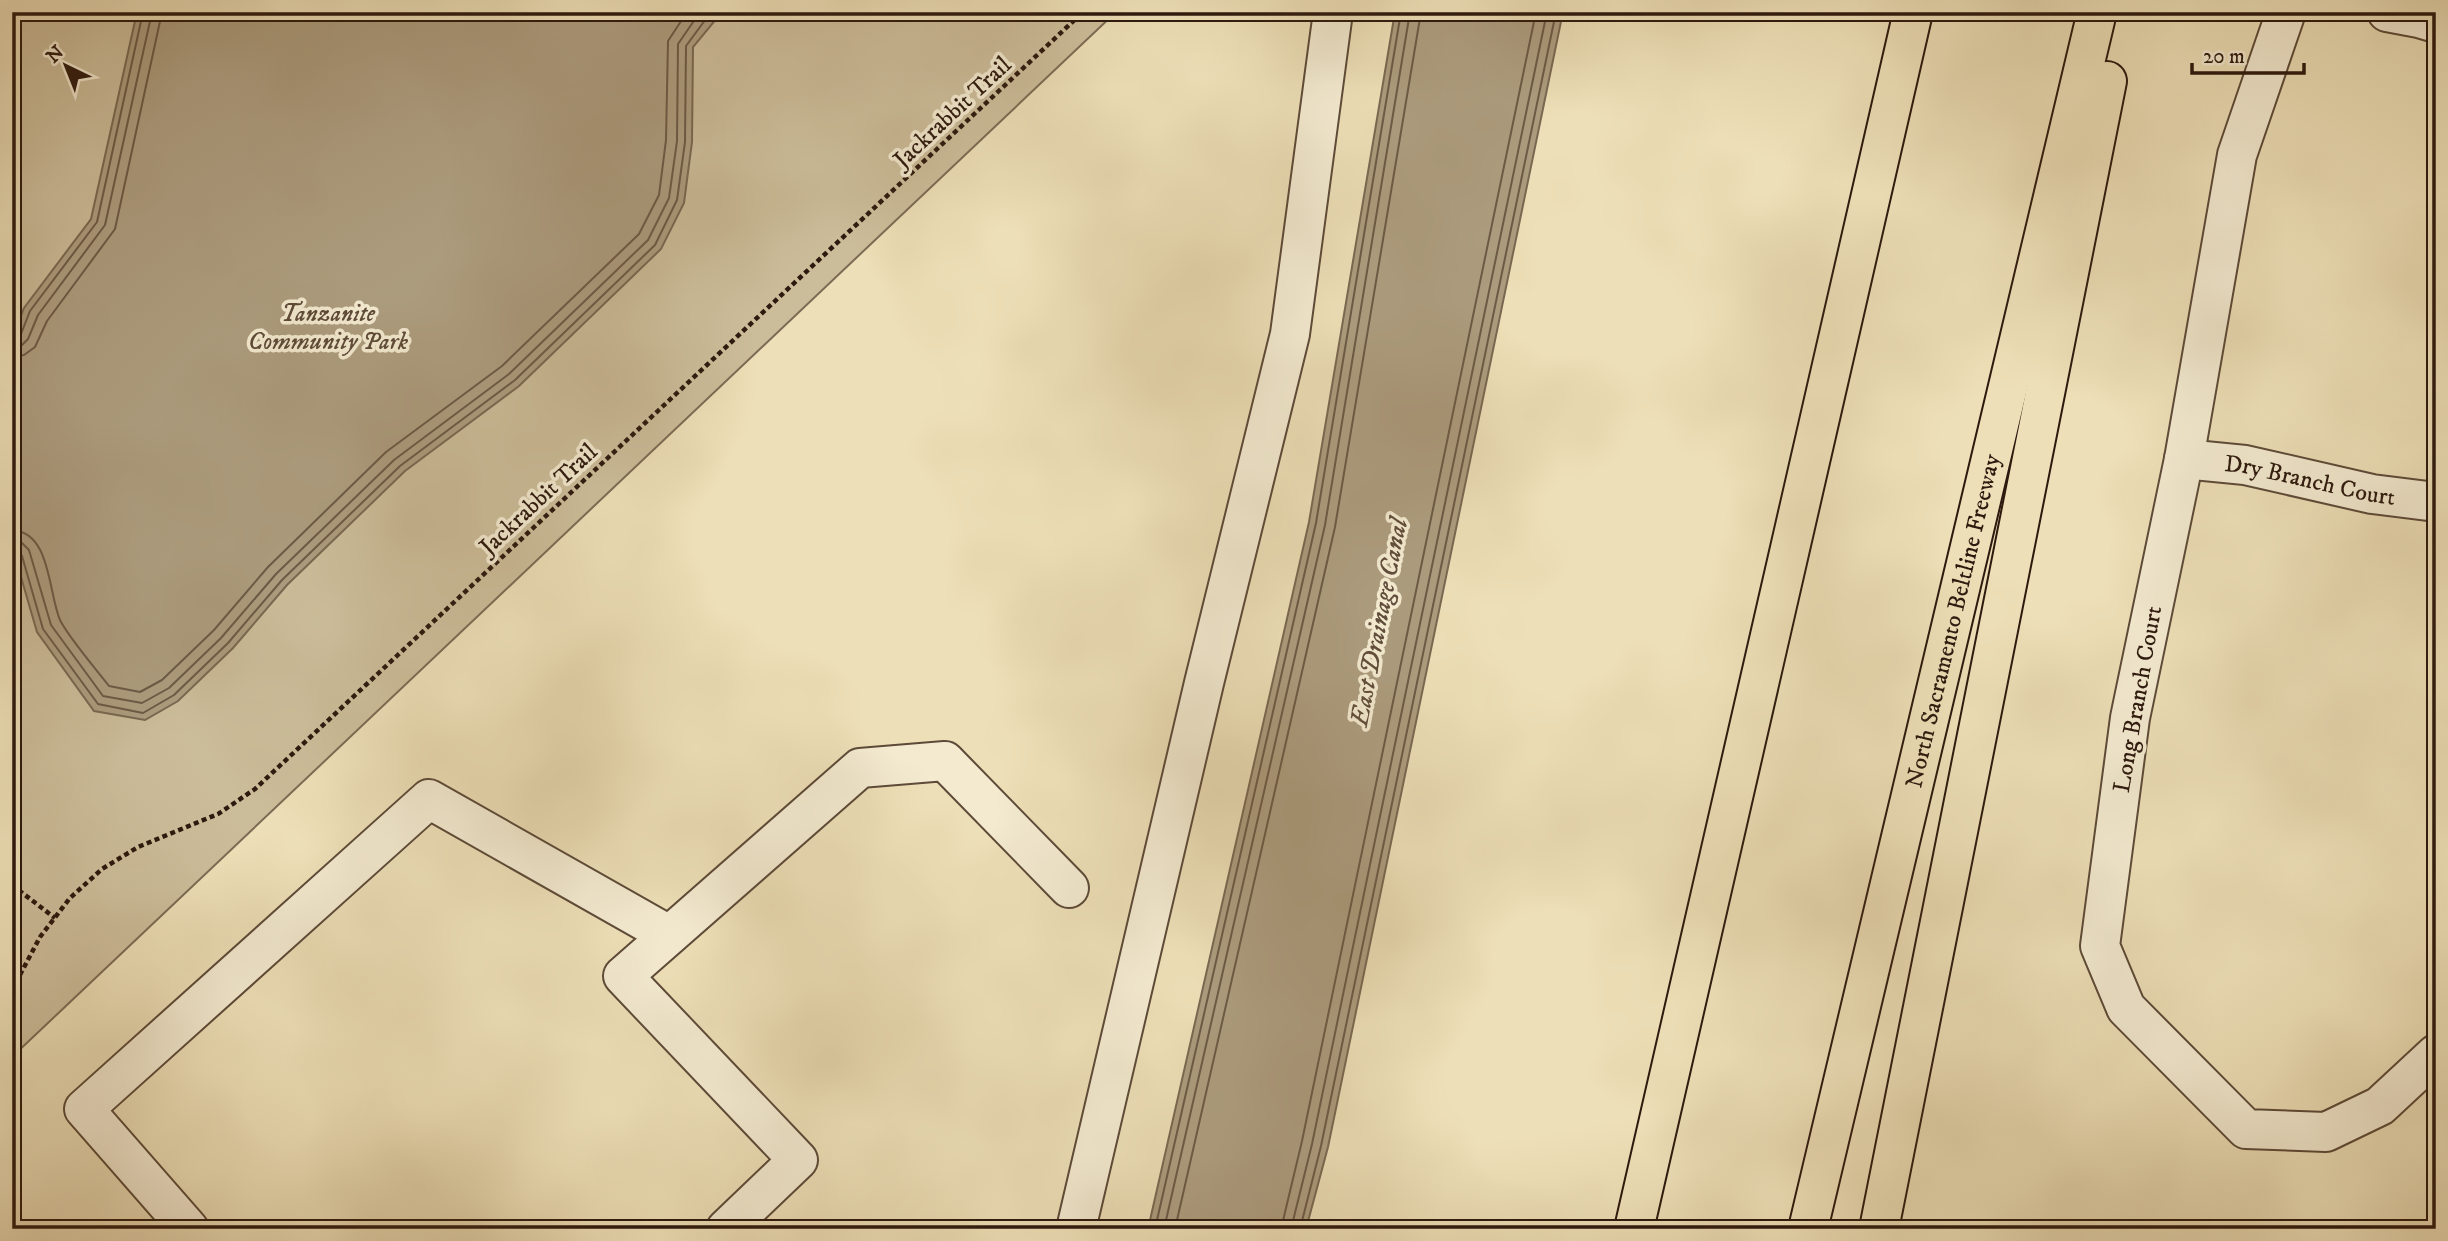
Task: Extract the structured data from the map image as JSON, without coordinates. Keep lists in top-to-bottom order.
{
  "streets": {
    "highway": ["North Sacramento Beltline Freeway"],
    "street": ["Dry Branch Court", "Long Branch Court"],
    "path": ["Jackrabbit Trail"]
  },
  "crossings": [
    ["Dry Branch Court", "Long Branch Court"]
  ],
  "water": ["East Drainage Canal"],
  "parks": ["Tanzanite Community Park"],
  "scale_bar": "20 m",
  "north": "top left"
}
